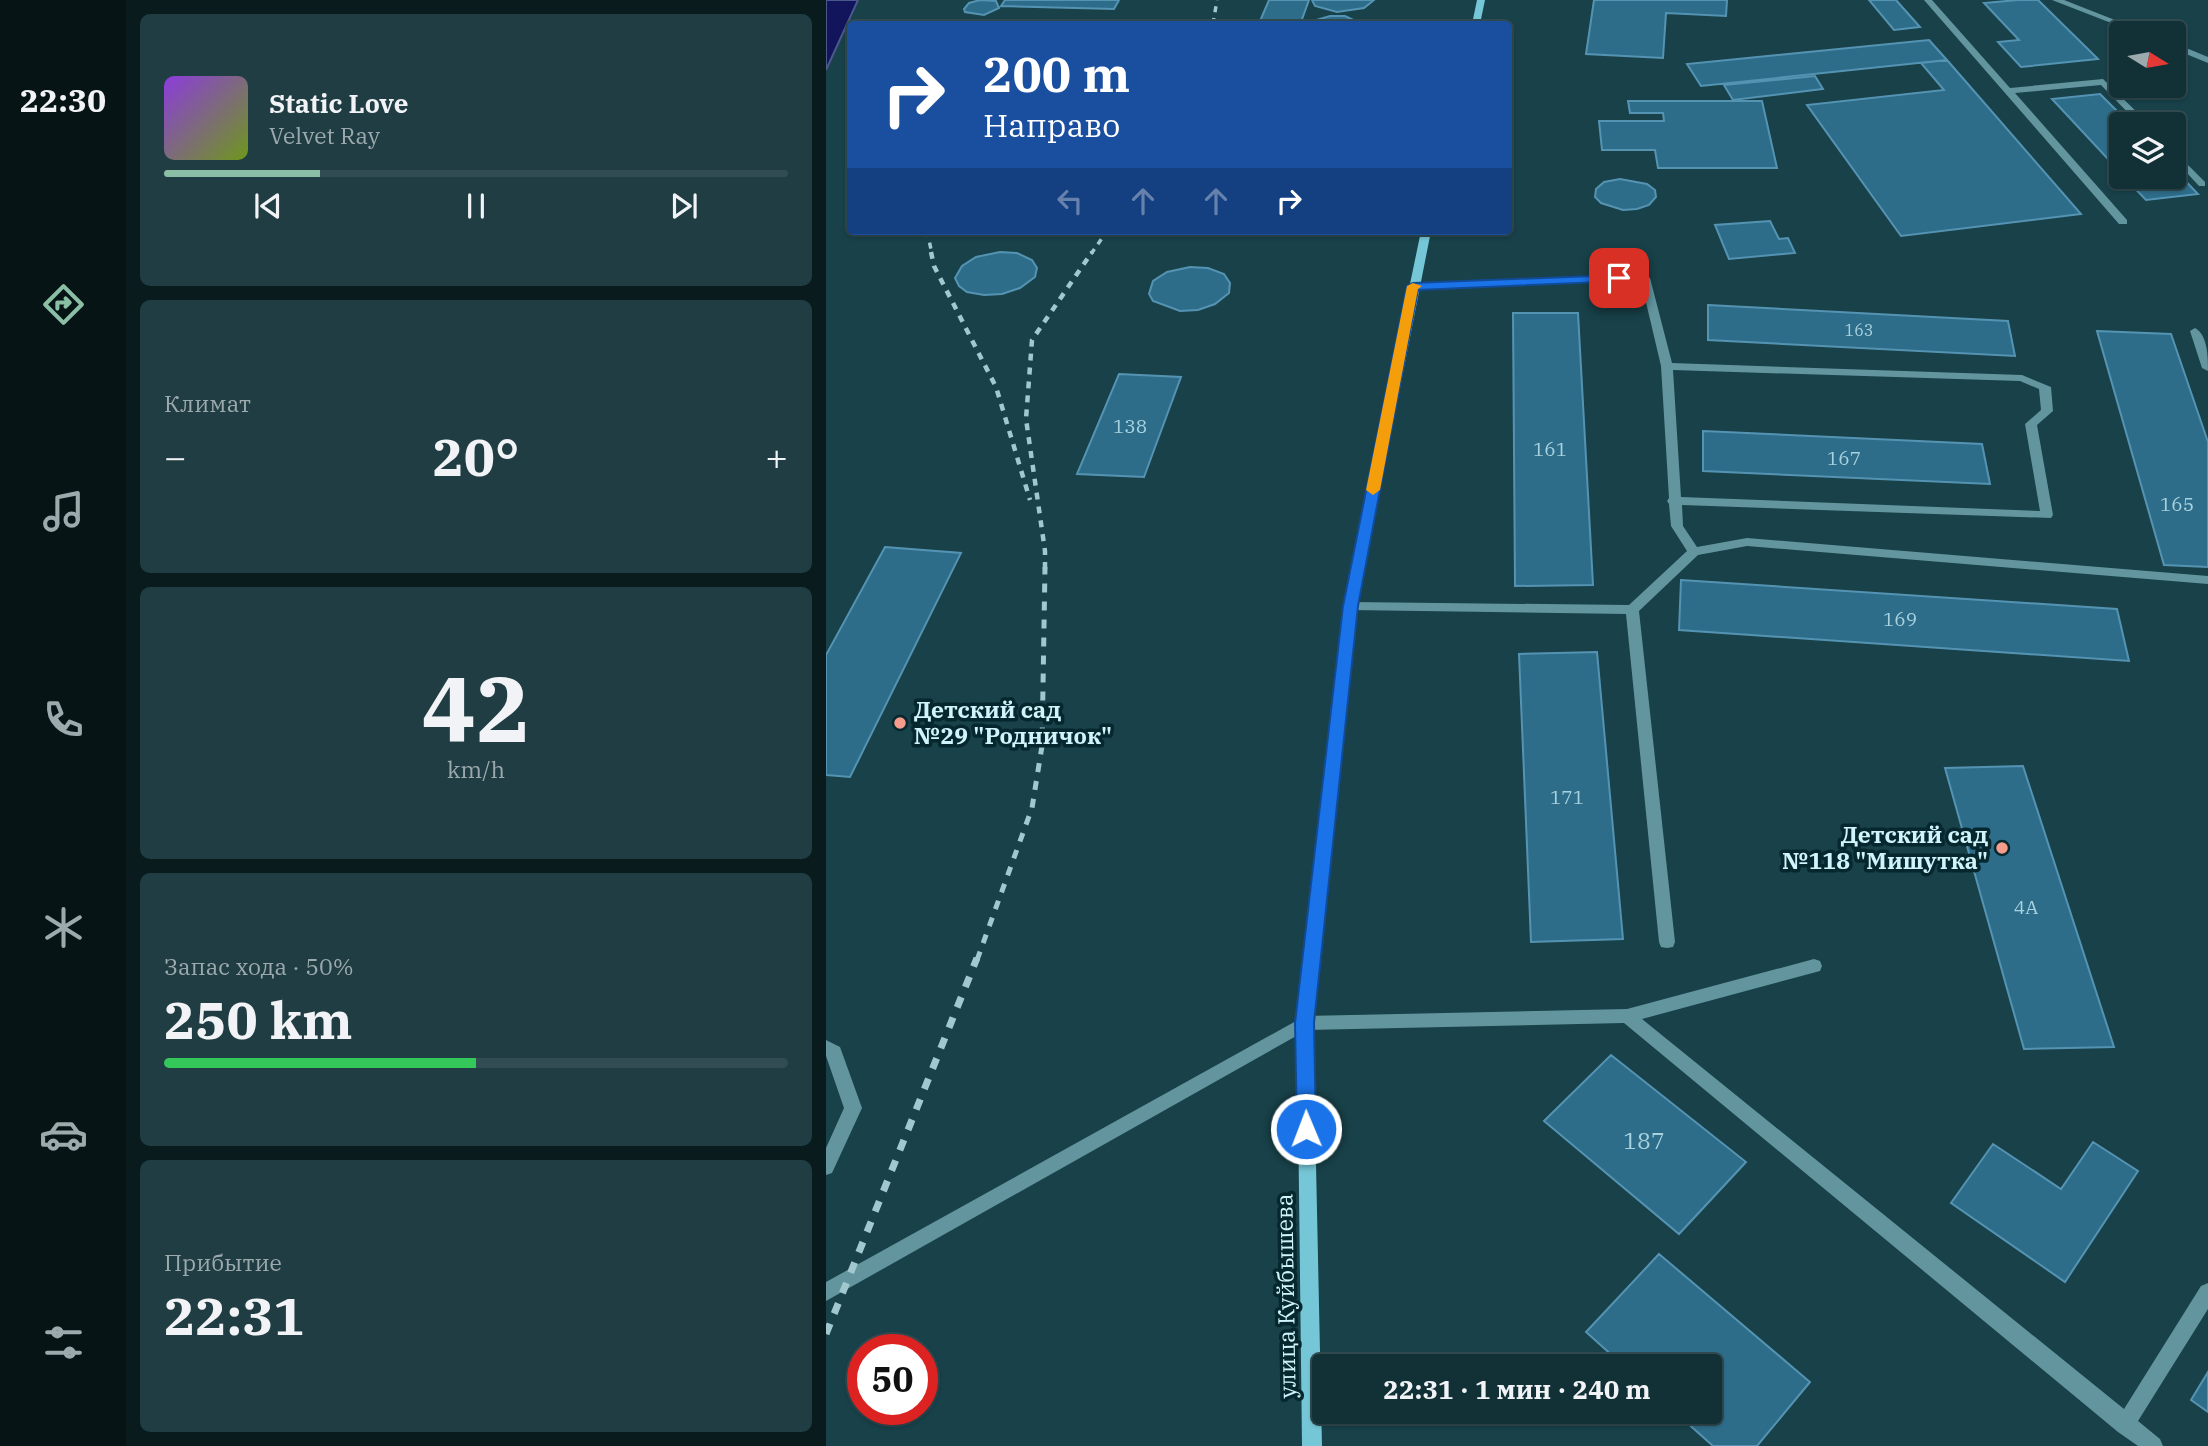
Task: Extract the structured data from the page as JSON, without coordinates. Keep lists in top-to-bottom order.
{
  "streets": {
    "main road": ["улица Куйбышева"]
  },
  "places": ["Детский сад №29 \"Родничок\"", "Детский сад №118 \"Мишутка\""],
  "house_numbers": [
    "163",
    "138",
    "161",
    "167",
    "165",
    "169",
    "171",
    "4А",
    "187"
  ],
  "north": "right",
  "page": {
    "tabs": "22:30",
    "turn": ["200 m", "Направо"],
    "song": ["Static Love", "Velvet Ray"],
    "tile": [
      "Климат",
      ["42", "km/h"],
      ["Запас хода · 50%", "250 km"],
      ["Прибытие", "22:31"]
    ],
    "heat": ["−", "20°", "+"],
    "limit": "50",
    "trip": "22:31 · 1 мин · 240 m"
  }
}
